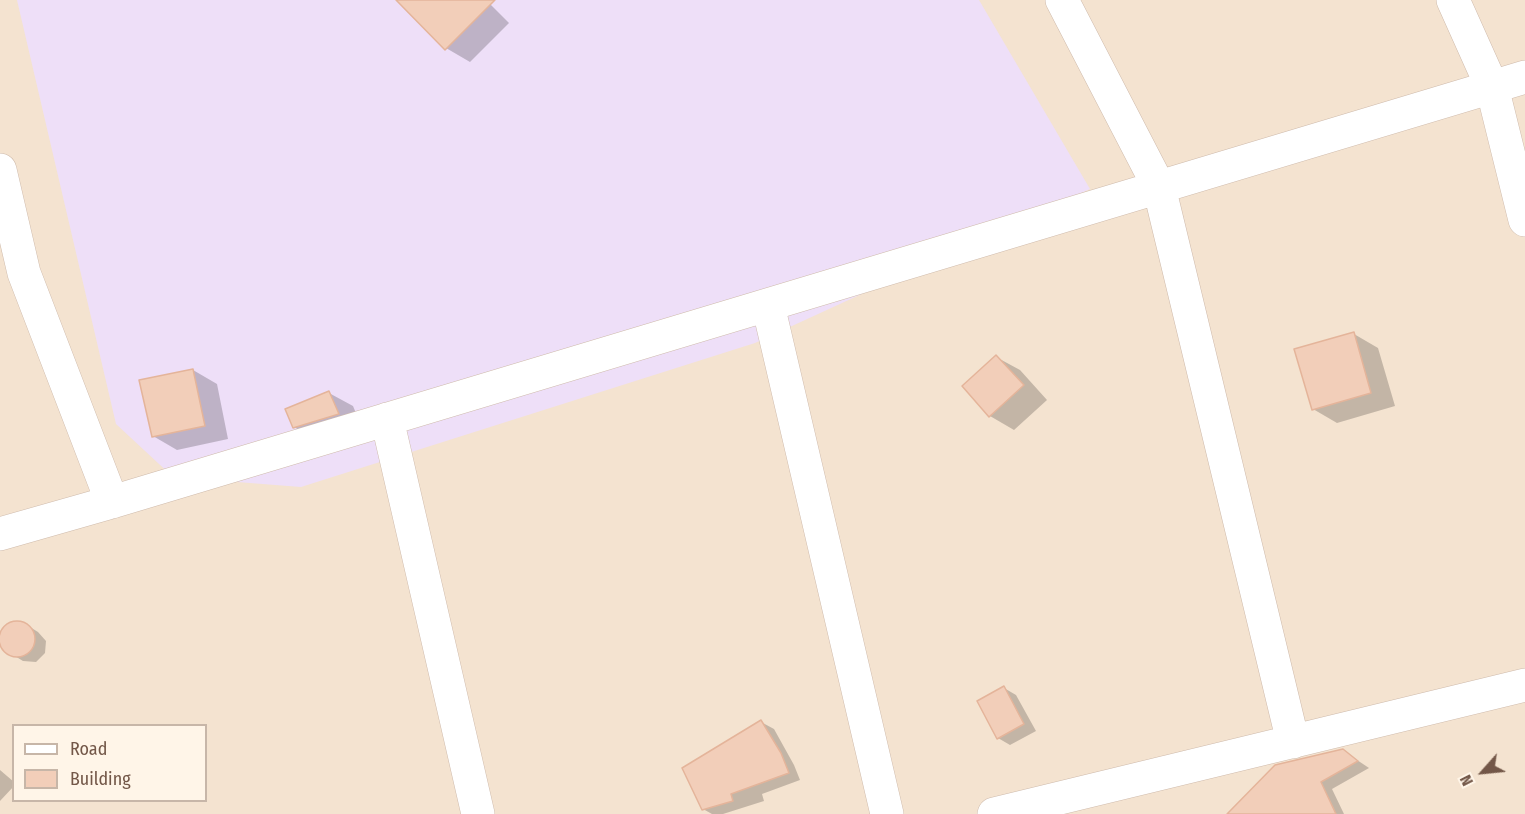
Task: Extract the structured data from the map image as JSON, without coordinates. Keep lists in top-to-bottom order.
{
  "legend": ["Road", "Building"],
  "north": "bottom left"
}
